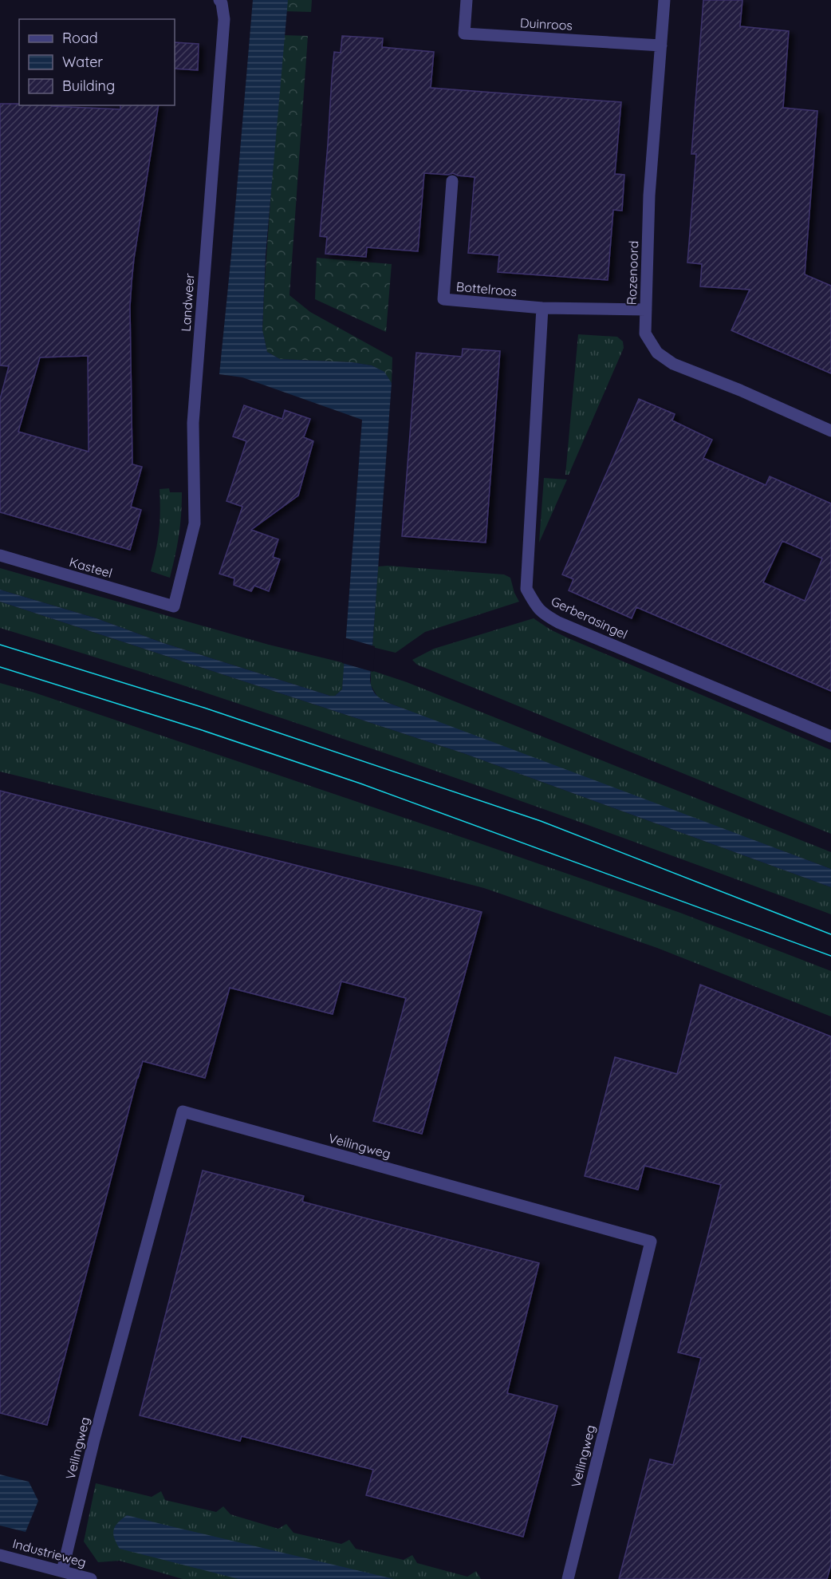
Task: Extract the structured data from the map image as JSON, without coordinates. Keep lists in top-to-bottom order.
{
  "streets": {
    "street": [
      "Duinroos",
      "Rozenoord",
      "Bottelroos",
      "Landweer",
      "Kasteel",
      "Gerberasingel",
      "Veilingweg",
      "Industrieweg"
    ]
  },
  "crossings": [
    ["Duinroos", "Rozenoord"],
    ["Rozenoord", "Bottelroos"],
    ["Bottelroos", "Gerberasingel"],
    ["Landweer", "Kasteel"],
    ["Veilingweg", "Industrieweg"]
  ],
  "legend": ["Road", "Water", "Building"]
}
